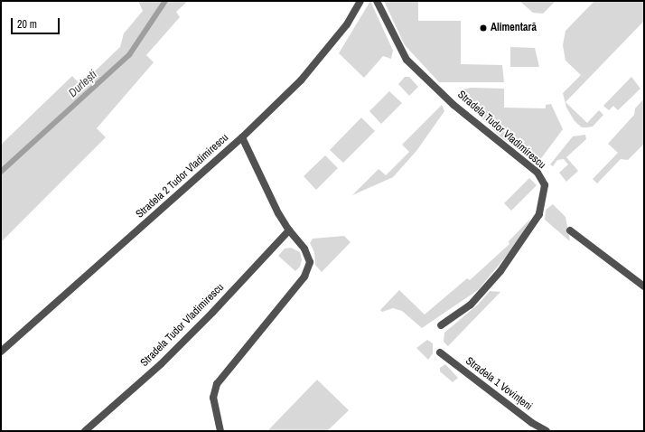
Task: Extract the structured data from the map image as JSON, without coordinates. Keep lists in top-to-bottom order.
{
  "streets": {
    "street": ["Stradela Tudor Vladimirescu", "Stradela 2 Tudor Vladimirescu", "Stradela 1 Vovințeni"]
  },
  "water": ["Durlești"],
  "places": ["Alimentară"],
  "scale_bar": "20 m"
}
